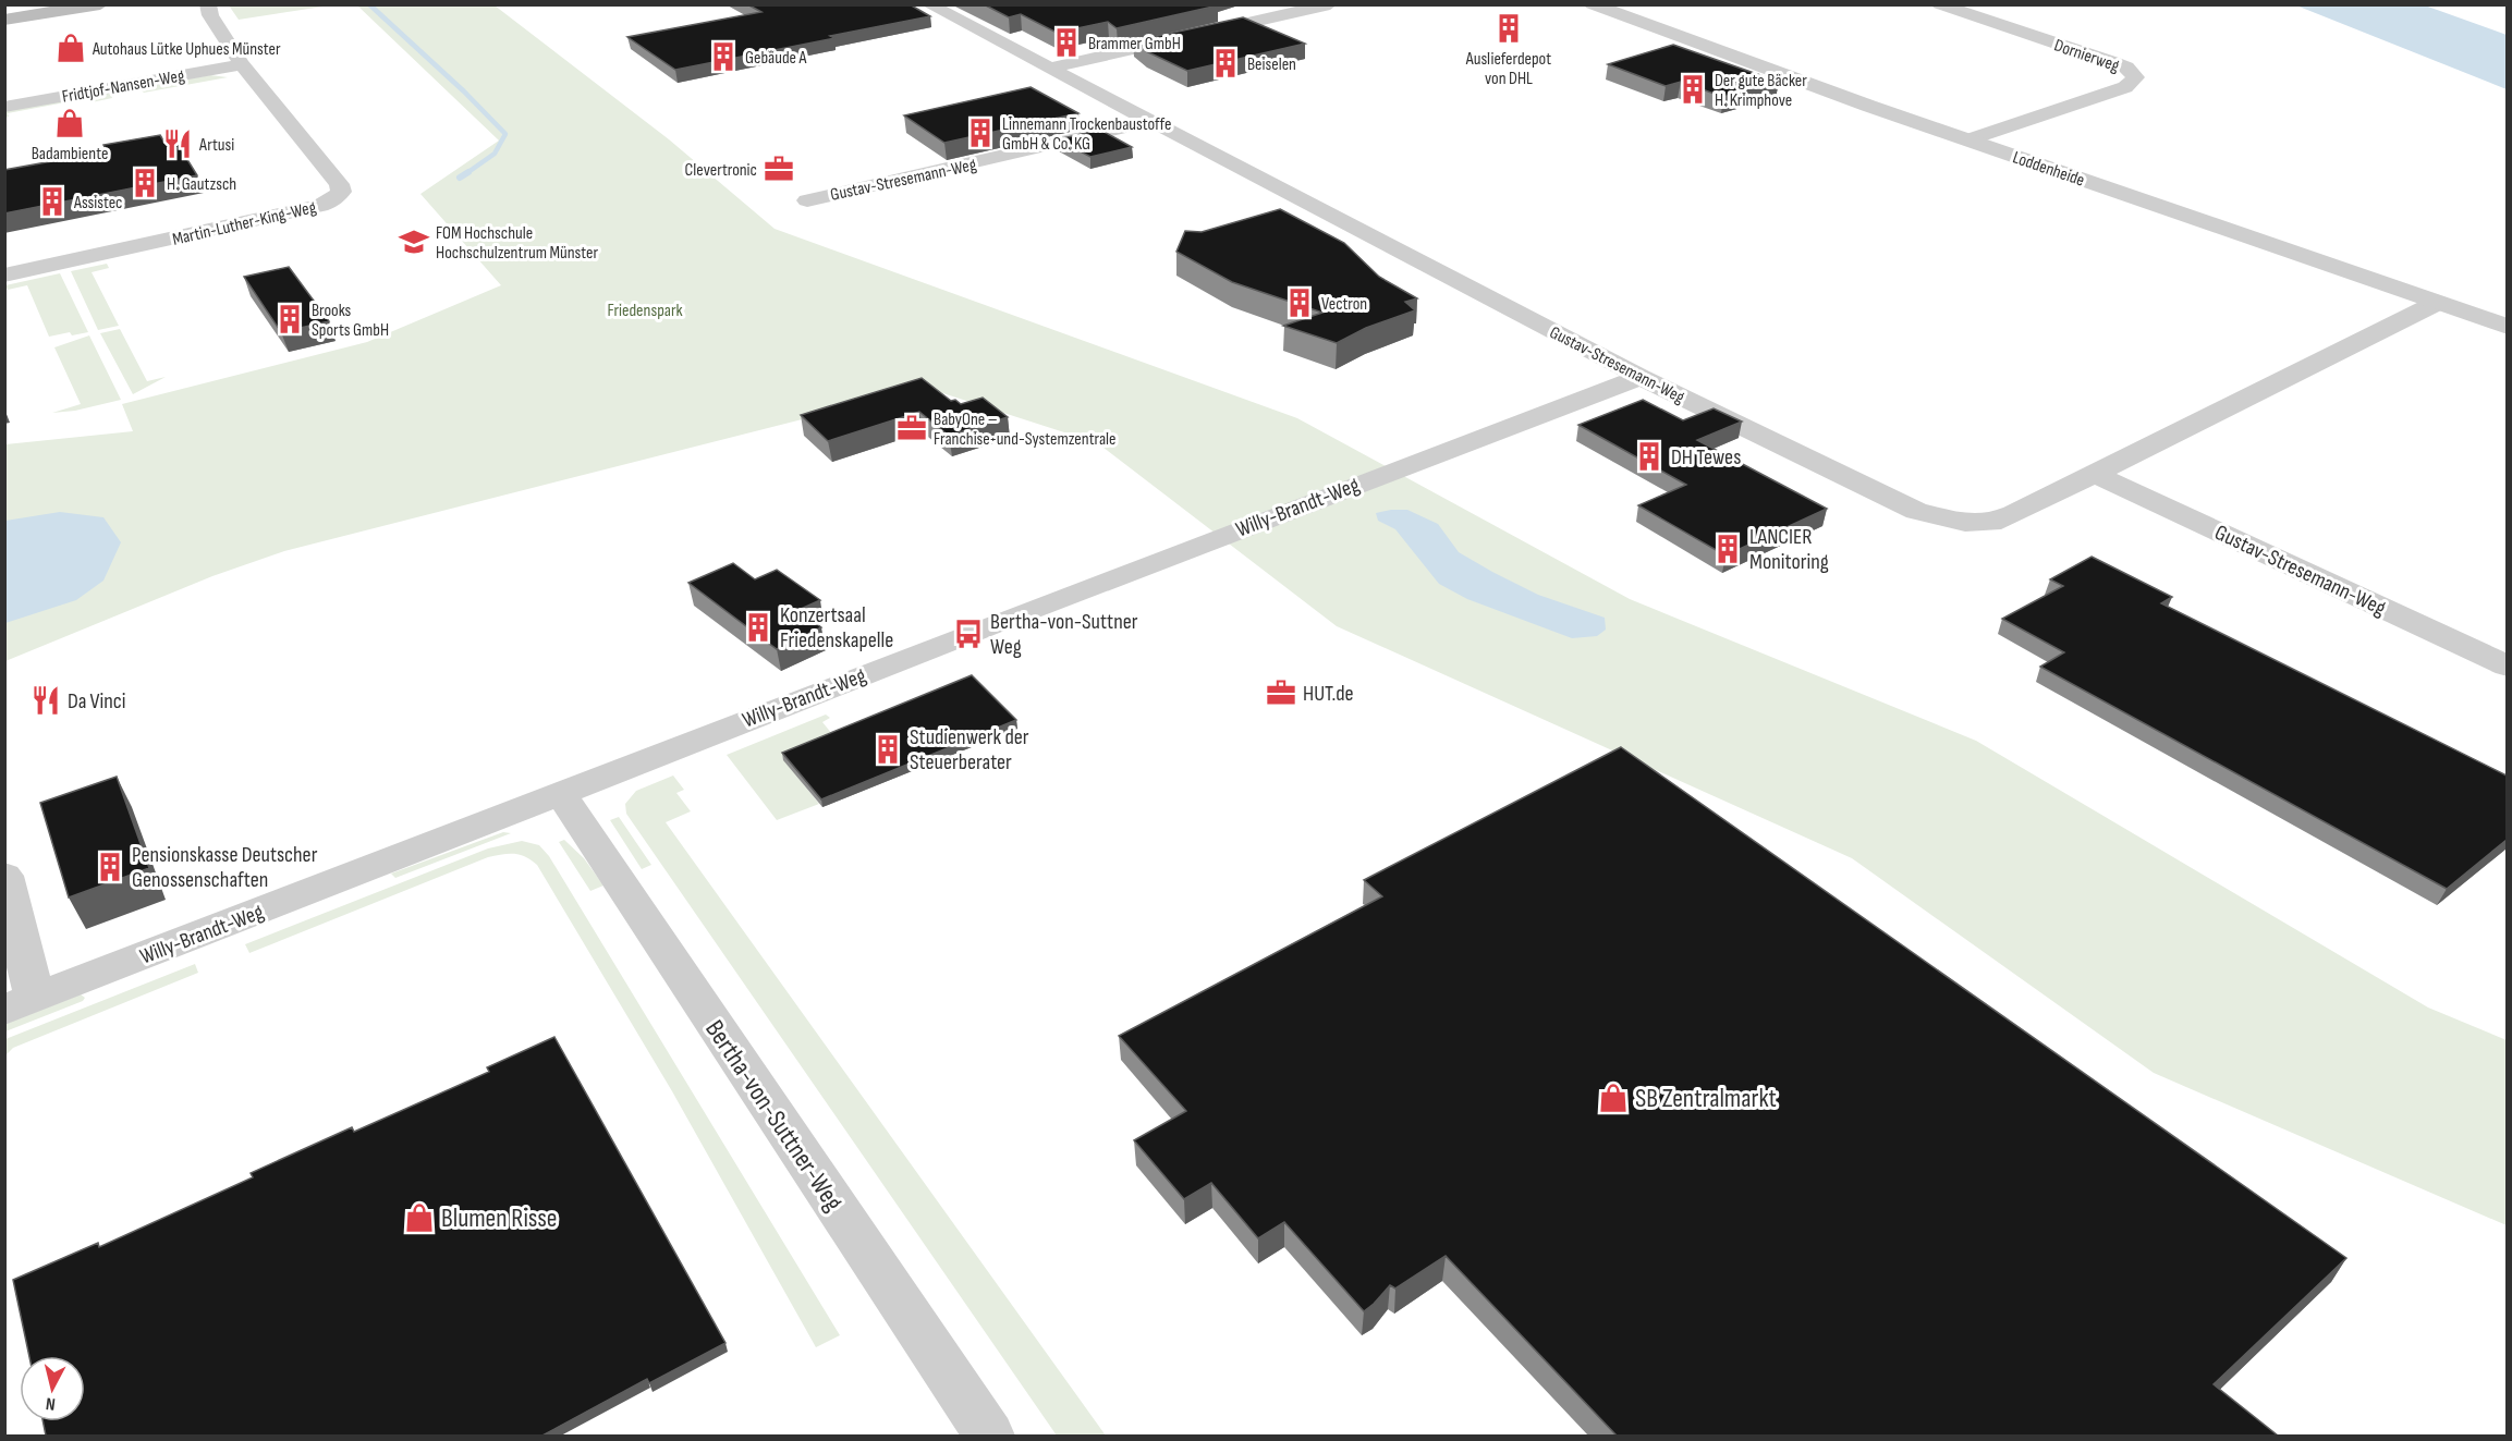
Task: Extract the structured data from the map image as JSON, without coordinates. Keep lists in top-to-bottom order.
{
  "streets": {
    "street": [
      "Dornierweg",
      "Fridtjof-Nansen-Weg",
      "Loddenheide",
      "Gustav-Stresemann-Weg",
      "Martin-Luther-King-Weg",
      "Willy-Brandt-Weg",
      "Bertha-von-Suttner-Weg"
    ]
  },
  "crossings": [
    ["Dornierweg", "Loddenheide"],
    ["Fridtjof-Nansen-Weg", "Martin-Luther-King-Weg"],
    ["Loddenheide", "Gustav-Stresemann-Weg"],
    ["Gustav-Stresemann-Weg", "Willy-Brandt-Weg"],
    ["Willy-Brandt-Weg", "Bertha-von-Suttner-Weg"]
  ],
  "parks": ["Friedenspark"],
  "places": {
    "building": [
      "Auslieferdepot von DHL",
      "Brammer GmbH",
      "Gebäude A",
      "Beiselen",
      "Der gute Bäcker H. Krimphove",
      "Linnemann Trockenbaustoffe GmbH & Co. KG",
      "H. Gautzsch",
      "Assistec",
      "Vectron",
      "Brooks Sports GmbH",
      "DH Tewes",
      "LANCIER Monitoring",
      "Konzertsaal Friedenskapelle",
      "Studienwerk der Steuerberater",
      "Pensionskasse Deutscher Genossenschaften"
    ],
    "shop": [
      "Autohaus Lütke Uphues Münster",
      "Badambiente",
      "SB Zentralmarkt",
      "Blumen Risse"
    ],
    "restaurant": ["Artusi", "Da Vinci"],
    "office": ["Clevertronic", "BabyOne – Franchise-und-Systemzentrale", "HUT.de"],
    "school or university": ["FOM Hochschule Hochschulzentrum Münster"],
    "bus stop": ["Bertha-von-Suttner Weg"]
  },
  "north": "bottom"
}
